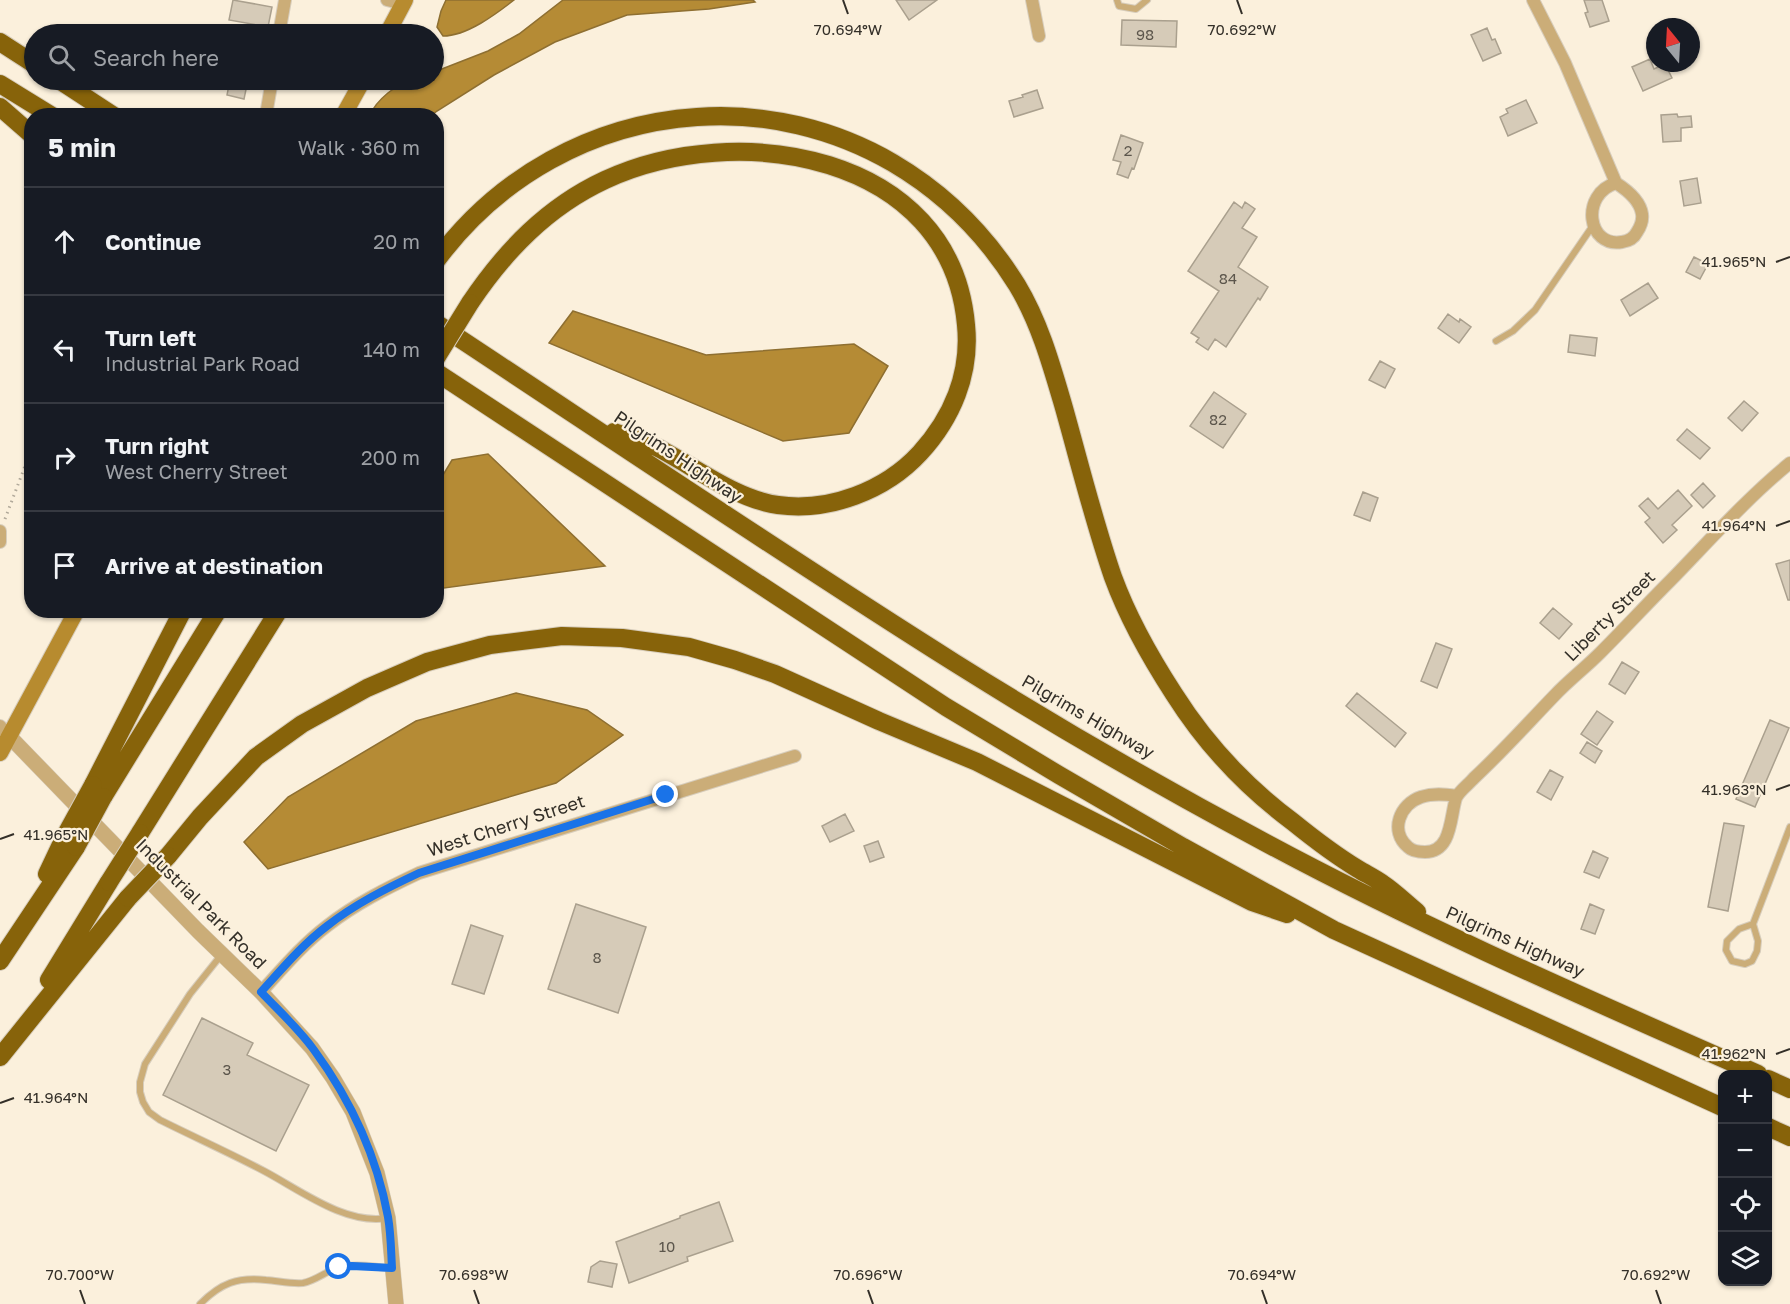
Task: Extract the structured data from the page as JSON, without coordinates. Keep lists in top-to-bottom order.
{
  "streets": {
    "highway": ["Pilgrims Highway"],
    "street": ["Liberty Street", "West Cherry Street", "Industrial Park Road"]
  },
  "crossings": [
    ["West Cherry Street", "Industrial Park Road"]
  ],
  "house_numbers": [
    "98",
    "2",
    "84",
    "82",
    "8",
    "3",
    "10"
  ],
  "north": "top",
  "page": {
    "search": "Search here",
    "heading": ["5 min", "Walk · 360 m"],
    "list": [
      ["Continue", "20 m"],
      ["Turn left", "Industrial Park Road", "140 m"],
      ["Turn right", "West Cherry Street", "200 m"],
      "Arrive at destination"
    ],
    "map_buttons": ["+", "−"]
  },
  "coordinates": [
    "70.694°W",
    "70.692°W",
    "41.965°N",
    "41.964°N",
    "41.963°N",
    "41.962°N",
    "70.700°W",
    "70.698°W",
    "70.696°W"
  ]
}
